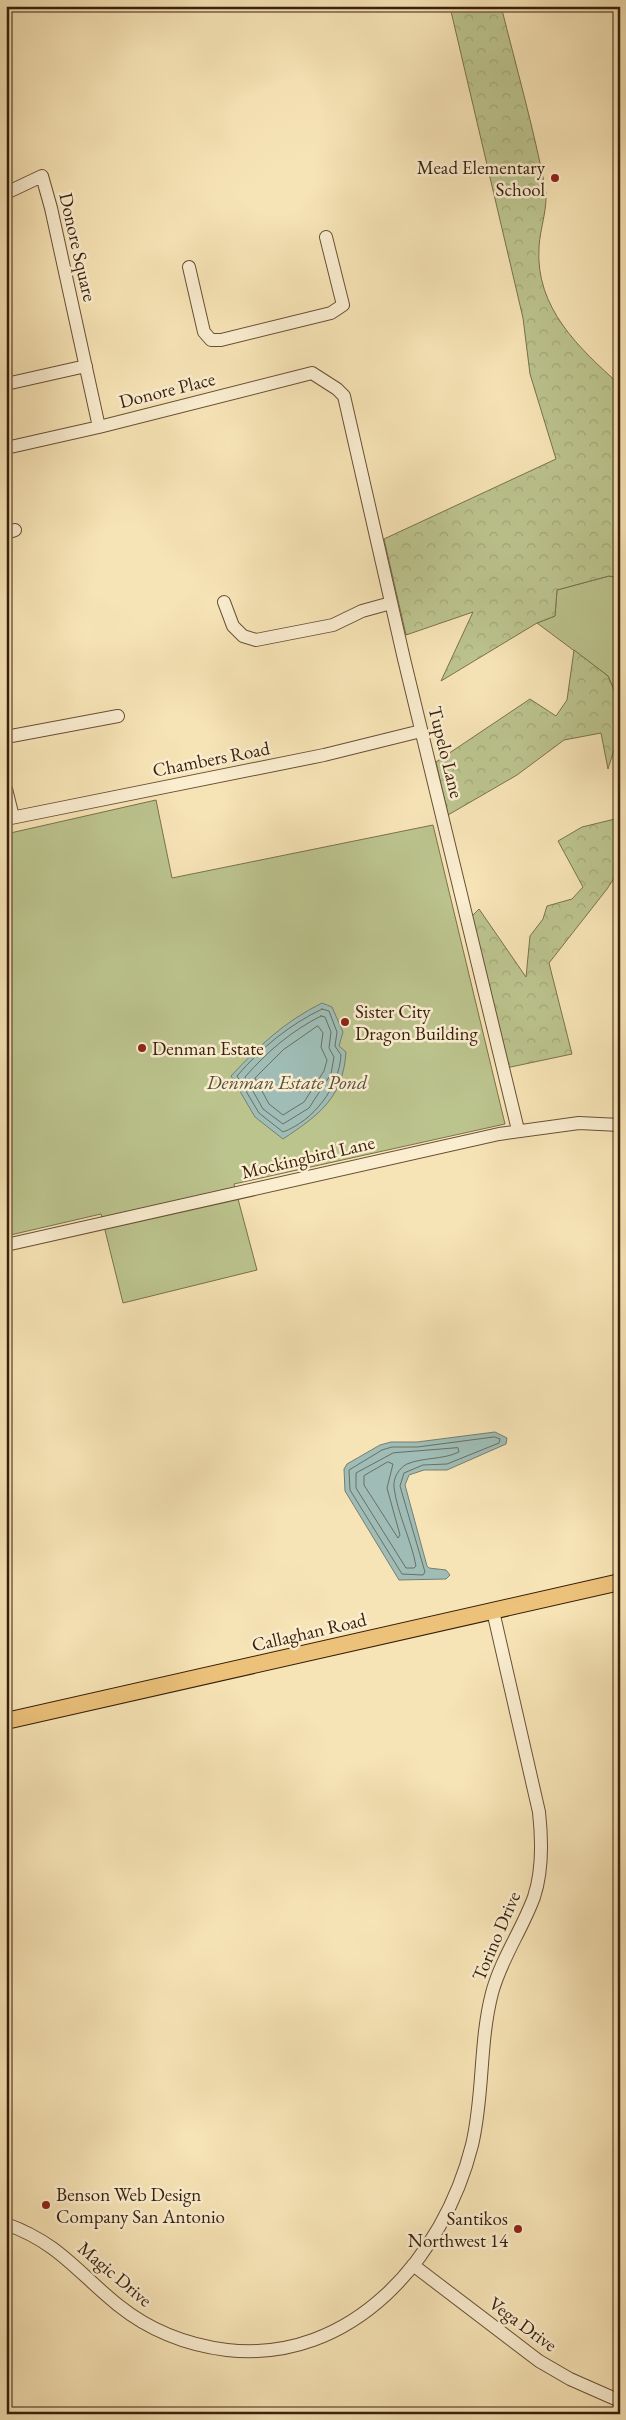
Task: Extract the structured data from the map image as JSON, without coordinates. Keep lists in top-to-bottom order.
{
  "streets": {
    "main road": ["Callaghan Road"],
    "street": [
      "Donore Square",
      "Donore Place",
      "Tupelo Lane",
      "Chambers Road",
      "Mockingbird Lane",
      "Torino Drive",
      "Magic Drive",
      "Vega Drive"
    ]
  },
  "crossings": [
    ["Donore Square", "Donore Place"],
    ["Donore Place", "Tupelo Lane"],
    ["Tupelo Lane", "Chambers Road"],
    ["Tupelo Lane", "Mockingbird Lane"],
    ["Callaghan Road", "Torino Drive"],
    ["Torino Drive", "Magic Drive"],
    ["Torino Drive", "Vega Drive"],
    ["Magic Drive", "Vega Drive"]
  ],
  "water": ["Denman Estate Pond"],
  "places": [
    "Mead Elementary School",
    "Sister City Dragon Building",
    "Denman Estate",
    "Benson Web Design Company San Antonio",
    "Santikos Northwest 14"
  ]
}
